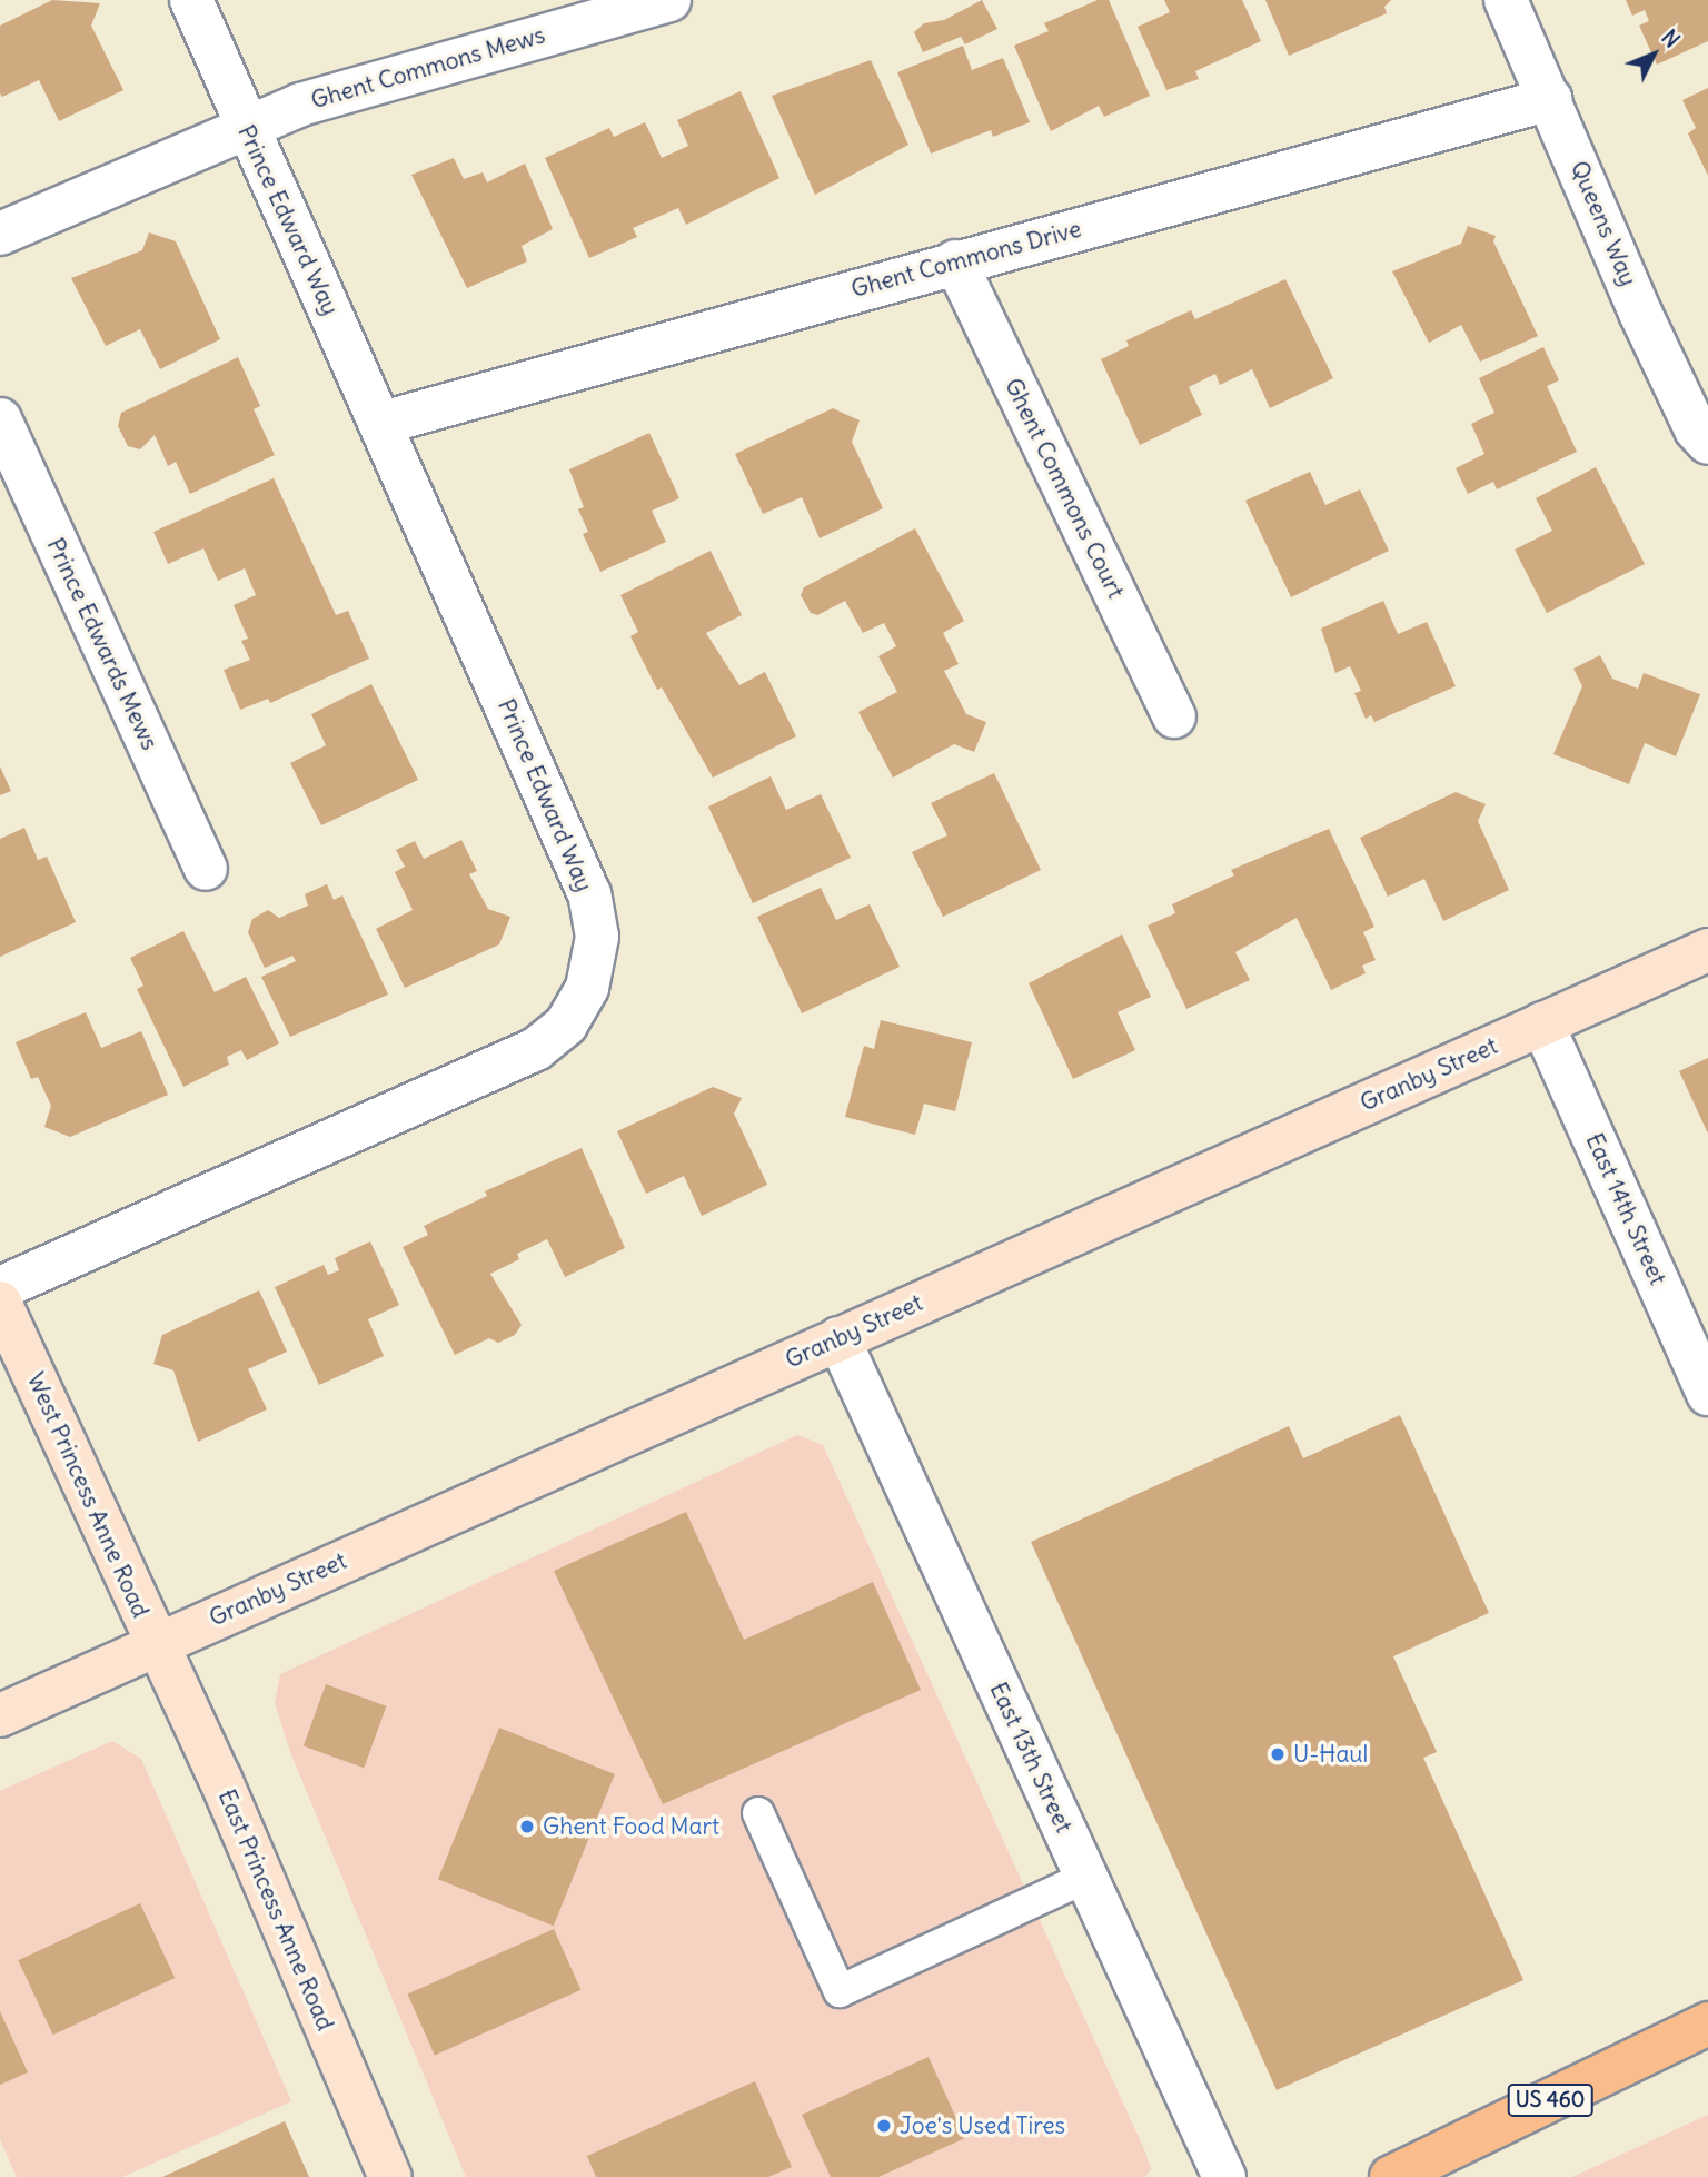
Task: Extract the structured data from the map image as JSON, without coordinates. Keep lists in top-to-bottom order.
{
  "streets": {
    "main road": ["US 460"],
    "street": [
      "Ghent Commons Mews",
      "Prince Edward Way",
      "Queens Way",
      "Ghent Commons Drive",
      "Ghent Commons Court",
      "Prince Edwards Mews",
      "Granby Street",
      "East 14th Street",
      "West Princess Anne Road",
      "East 13th Street",
      "East Princess Anne Road"
    ]
  },
  "crossings": [
    ["Ghent Commons Mews", "Prince Edward Way"],
    ["Prince Edward Way", "Ghent Commons Drive"],
    ["Queens Way", "Ghent Commons Drive"],
    ["Ghent Commons Drive", "Ghent Commons Court"],
    ["Granby Street", "East 14th Street"],
    ["Granby Street", "West Princess Anne Road"],
    ["Granby Street", "East 13th Street"],
    ["Granby Street", "East Princess Anne Road"],
    ["West Princess Anne Road", "East Princess Anne Road"]
  ],
  "places": ["U-Haul", "Ghent Food Mart", "Joe's Used Tires"],
  "north": "top right"
}
